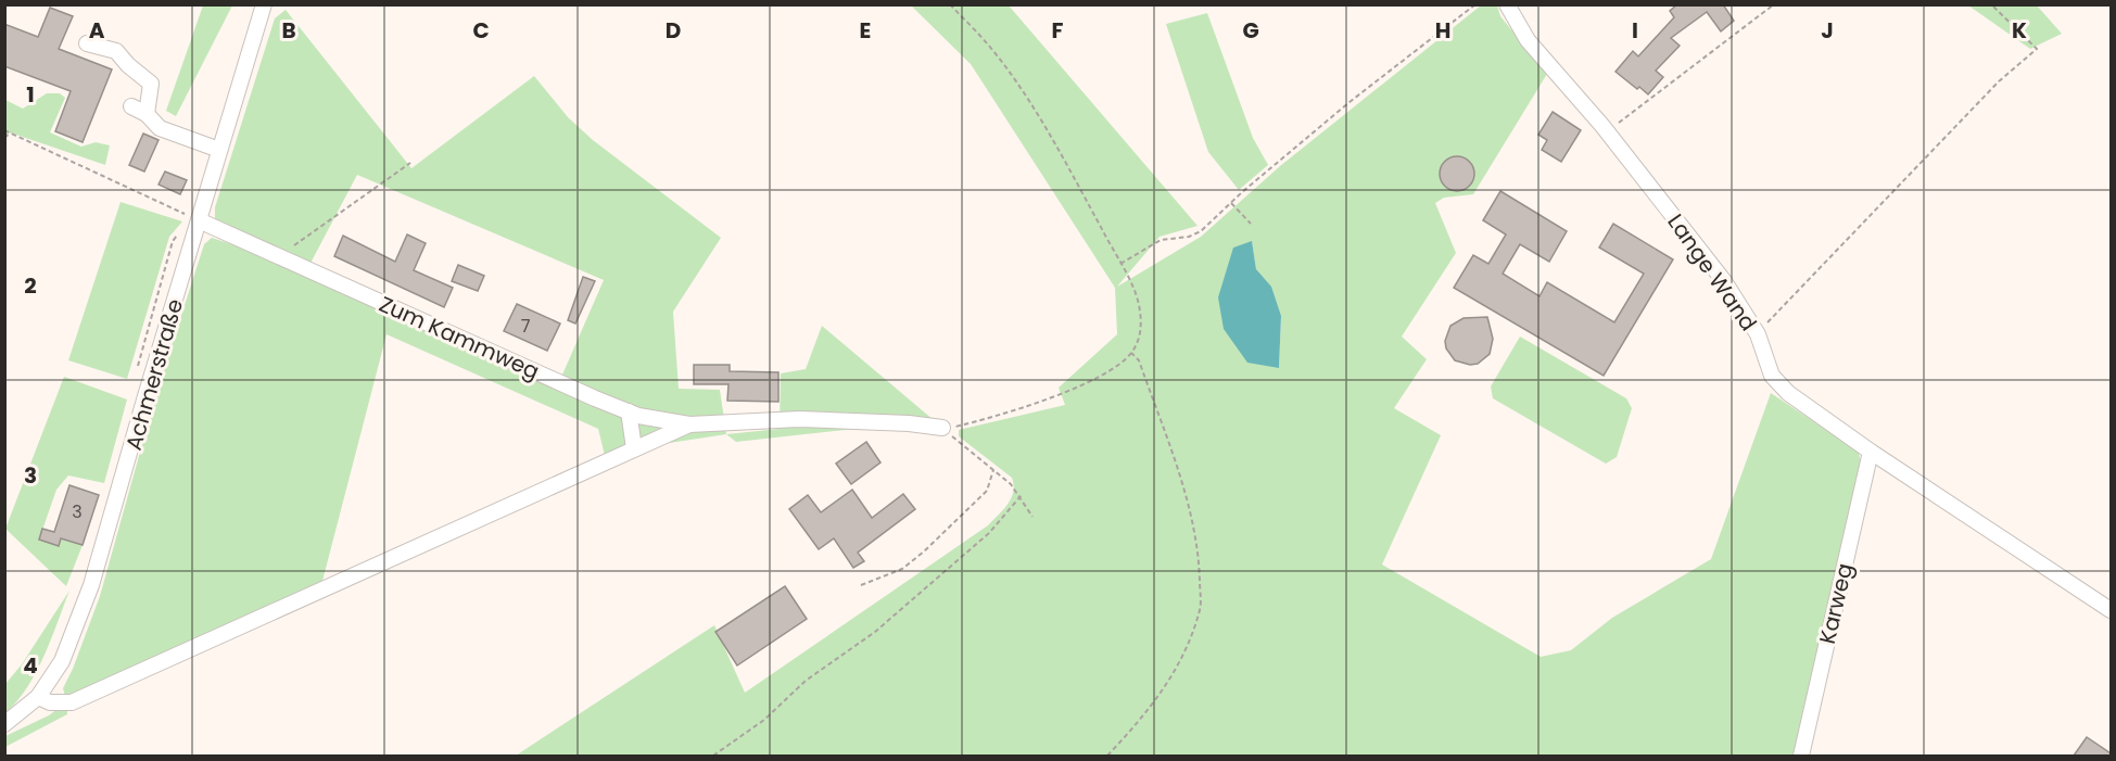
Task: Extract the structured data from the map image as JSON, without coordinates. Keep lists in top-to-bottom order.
{
  "streets": {
    "street": [
      "Lange Wand",
      "Zum Kammweg",
      "Achmerstraße",
      "Karweg"
    ]
  },
  "crossings": [
    ["Lange Wand", "Karweg"],
    ["Zum Kammweg", "Achmerstraße"]
  ],
  "house_numbers": ["7", "3"],
  "grid": {
    "columns": [
      "A",
      "B",
      "C",
      "D",
      "E",
      "F",
      "G",
      "H",
      "I",
      "J",
      "K"
    ],
    "rows": [
      "1",
      "2",
      "3",
      "4"
    ]
  }
}
